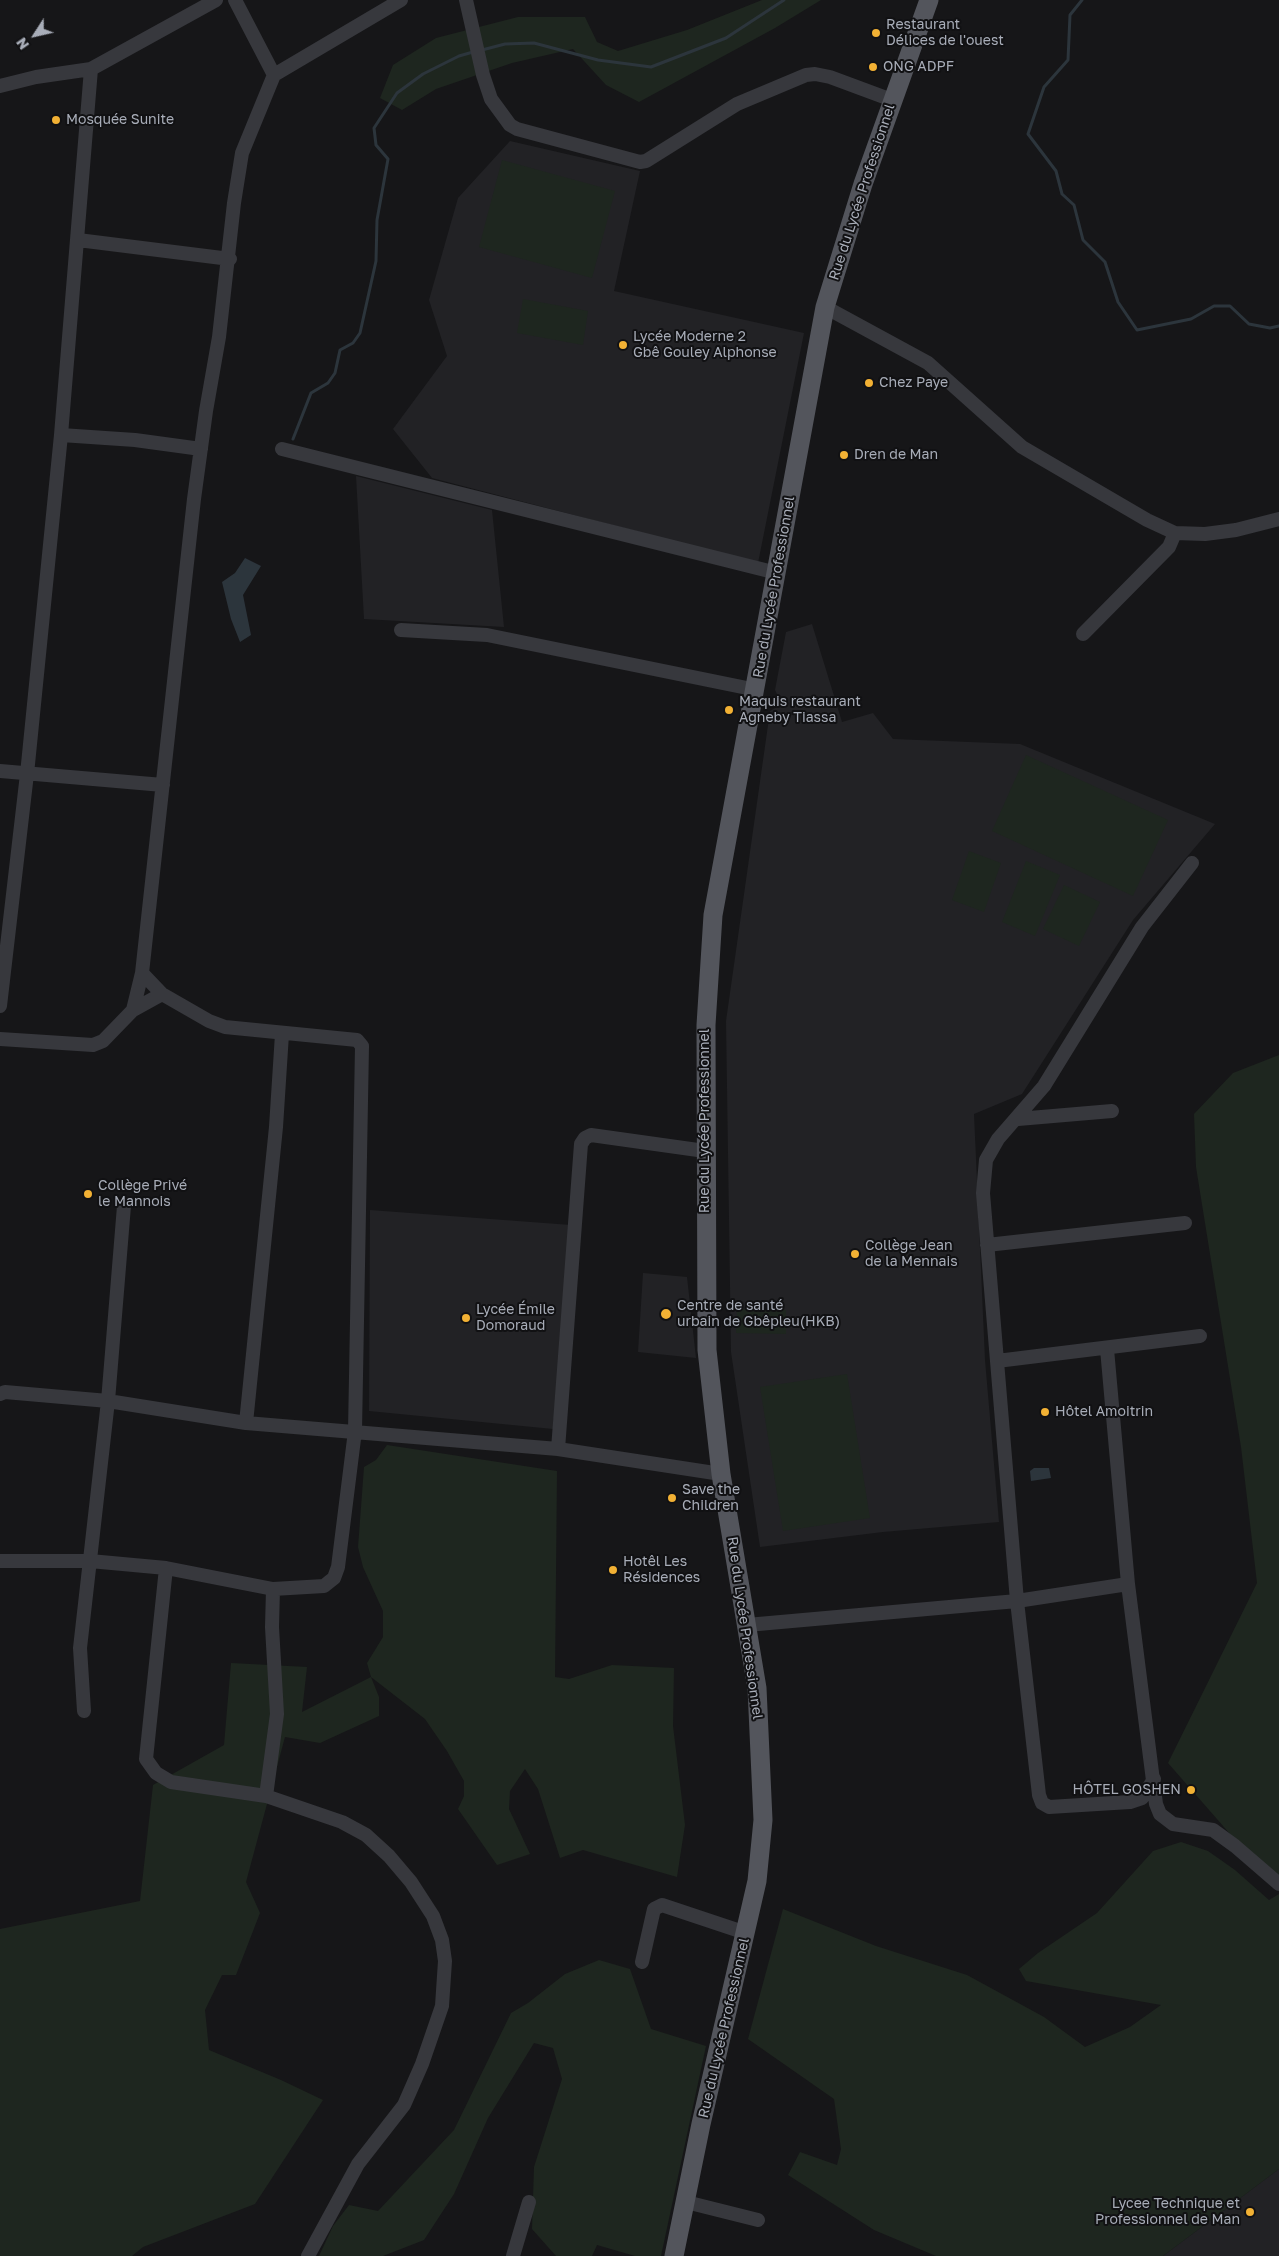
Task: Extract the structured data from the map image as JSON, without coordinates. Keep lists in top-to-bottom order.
{
  "streets": {
    "main road": ["Rue du Lycée Professionnel"]
  },
  "places": [
    "Restaurant Délices de l'ouest",
    "ONG ADPF",
    "Mosquée Sunite",
    "Lycée Moderne 2 Gbê Gouley Alphonse",
    "Chez Paye",
    "Dren de Man",
    "Maquis restaurant Agneby Tiassa",
    "Collège Privé le Mannois",
    "Collège Jean de la Mennais",
    "Centre de santé urbain de Gbêpleu(HKB)",
    "Lycée Émile Domoraud",
    "Hôtel Amoitrin",
    "Save the Children",
    "Hotêl Les Résidences",
    "HÔTEL GOSHEN",
    "Lycee Technique et Professionnel de Man"
  ],
  "north": "bottom left"
}
